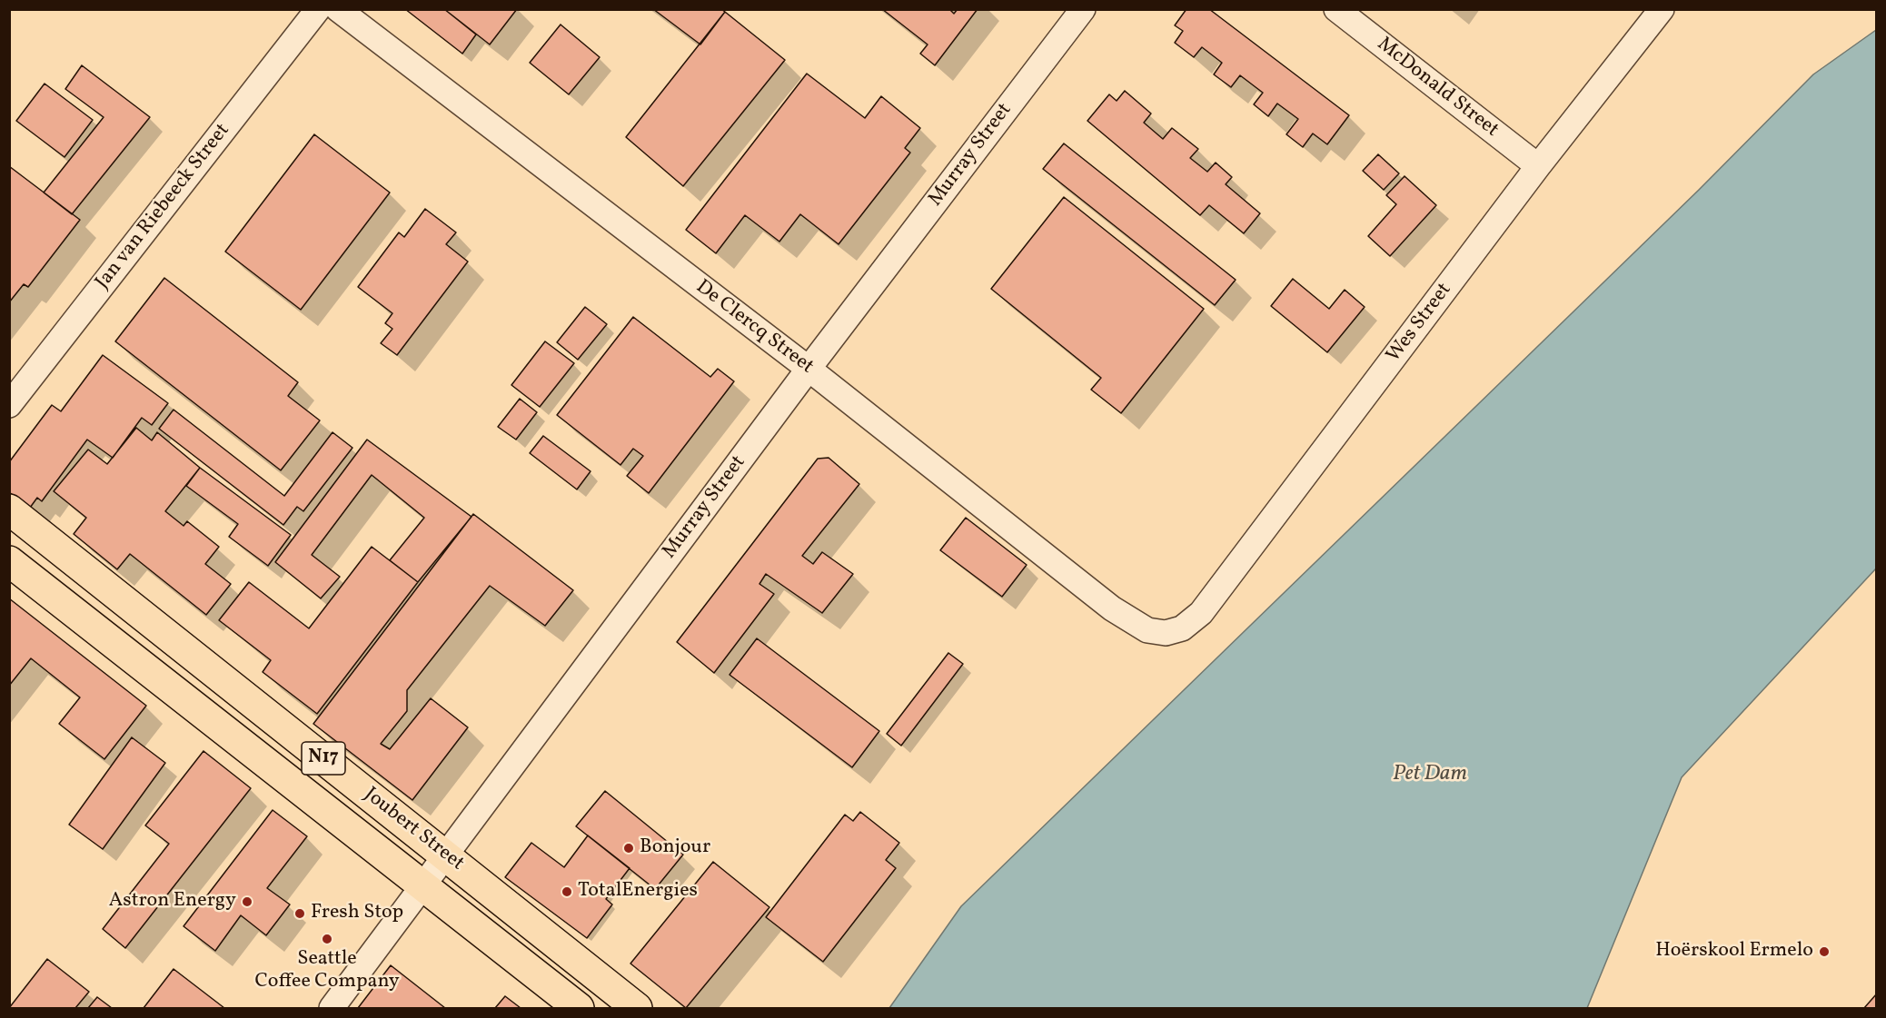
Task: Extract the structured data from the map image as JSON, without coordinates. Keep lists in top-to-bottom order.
{
  "streets": {
    "highway": ["N17", "Joubert Street"],
    "street": [
      "McDonald Street",
      "Murray Street",
      "Jan van Riebeeck Street",
      "Wes Street",
      "De Clercq Street"
    ]
  },
  "crossings": [
    ["McDonald Street", "Wes Street"],
    ["Murray Street", "De Clercq Street"],
    ["Murray Street", "Joubert Street"],
    ["Wes Street", "De Clercq Street"]
  ],
  "water": ["Pet Dam"],
  "places": [
    "Bonjour",
    "TotalEnergies",
    "Astron Energy",
    "Fresh Stop",
    "Seattle Coffee Company",
    "Hoërskool Ermelo"
  ]
}
